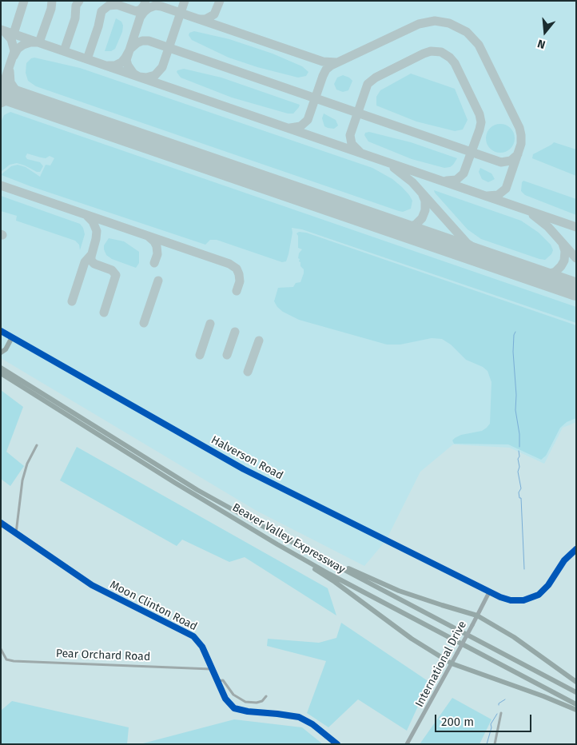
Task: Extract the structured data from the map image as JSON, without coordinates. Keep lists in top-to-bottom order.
{
  "streets": {
    "highway": ["Beaver Valley Expressway"],
    "street": [
      "Halverson Road",
      "Moon Clinton Road",
      "Pear Orchard Road",
      "International Drive"
    ]
  },
  "crossings": [
    ["Halverson Road", "International Drive"],
    ["Moon Clinton Road", "Pear Orchard Road"]
  ],
  "scale_bar": "200 m",
  "north": "bottom"
}
